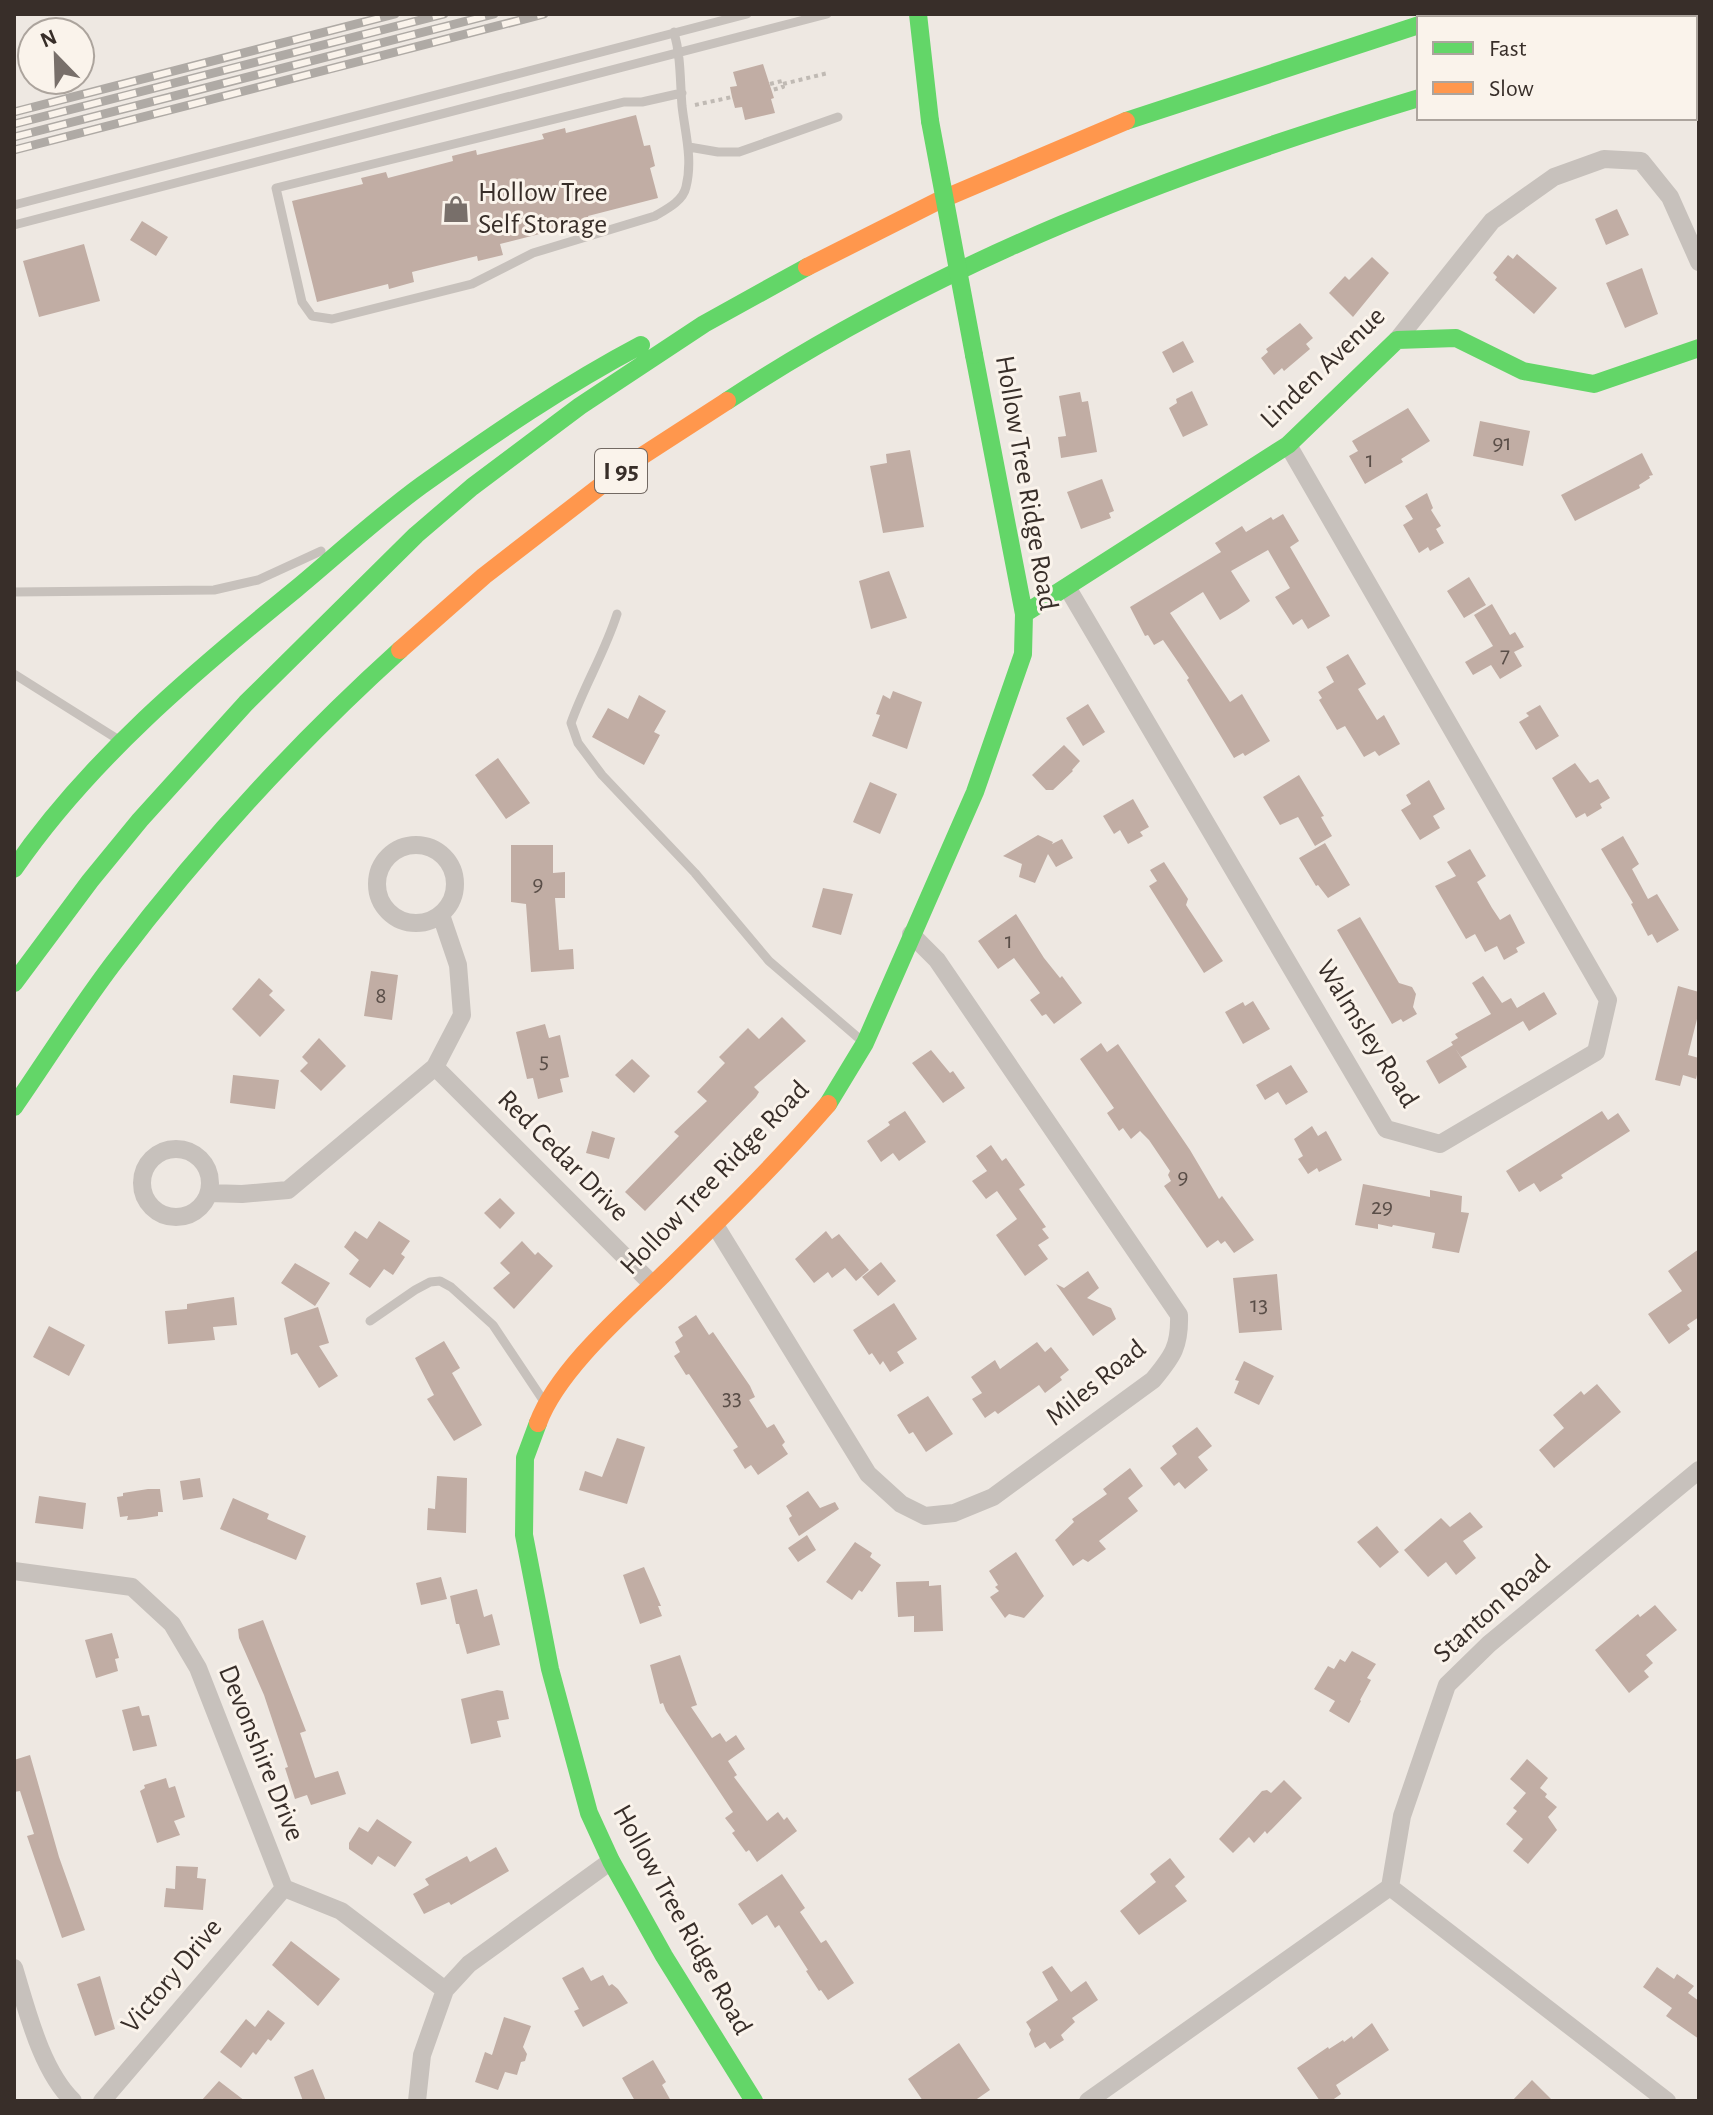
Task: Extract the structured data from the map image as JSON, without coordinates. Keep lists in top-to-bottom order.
{
  "streets": {
    "main road": ["Linden Avenue", "I 95", "Hollow Tree Ridge Road"],
    "street": [
      "Walmsley Road",
      "Red Cedar Drive",
      "Miles Road",
      "Stanton Road",
      "Devonshire Drive",
      "Victory Drive"
    ]
  },
  "crossings": [
    ["Linden Avenue", "Hollow Tree Ridge Road"],
    ["Linden Avenue", "Walmsley Road"],
    ["Hollow Tree Ridge Road", "Red Cedar Drive"],
    ["Hollow Tree Ridge Road", "Miles Road"],
    ["Devonshire Drive", "Victory Drive"]
  ],
  "places": {
    "shop": ["Hollow Tree Self Storage"]
  },
  "house_numbers": [
    "91",
    "1",
    "7",
    "9",
    "1",
    "8",
    "5",
    "9",
    "29",
    "13",
    "33"
  ],
  "legend": ["Fast", "Slow"],
  "north": "top left"
}
